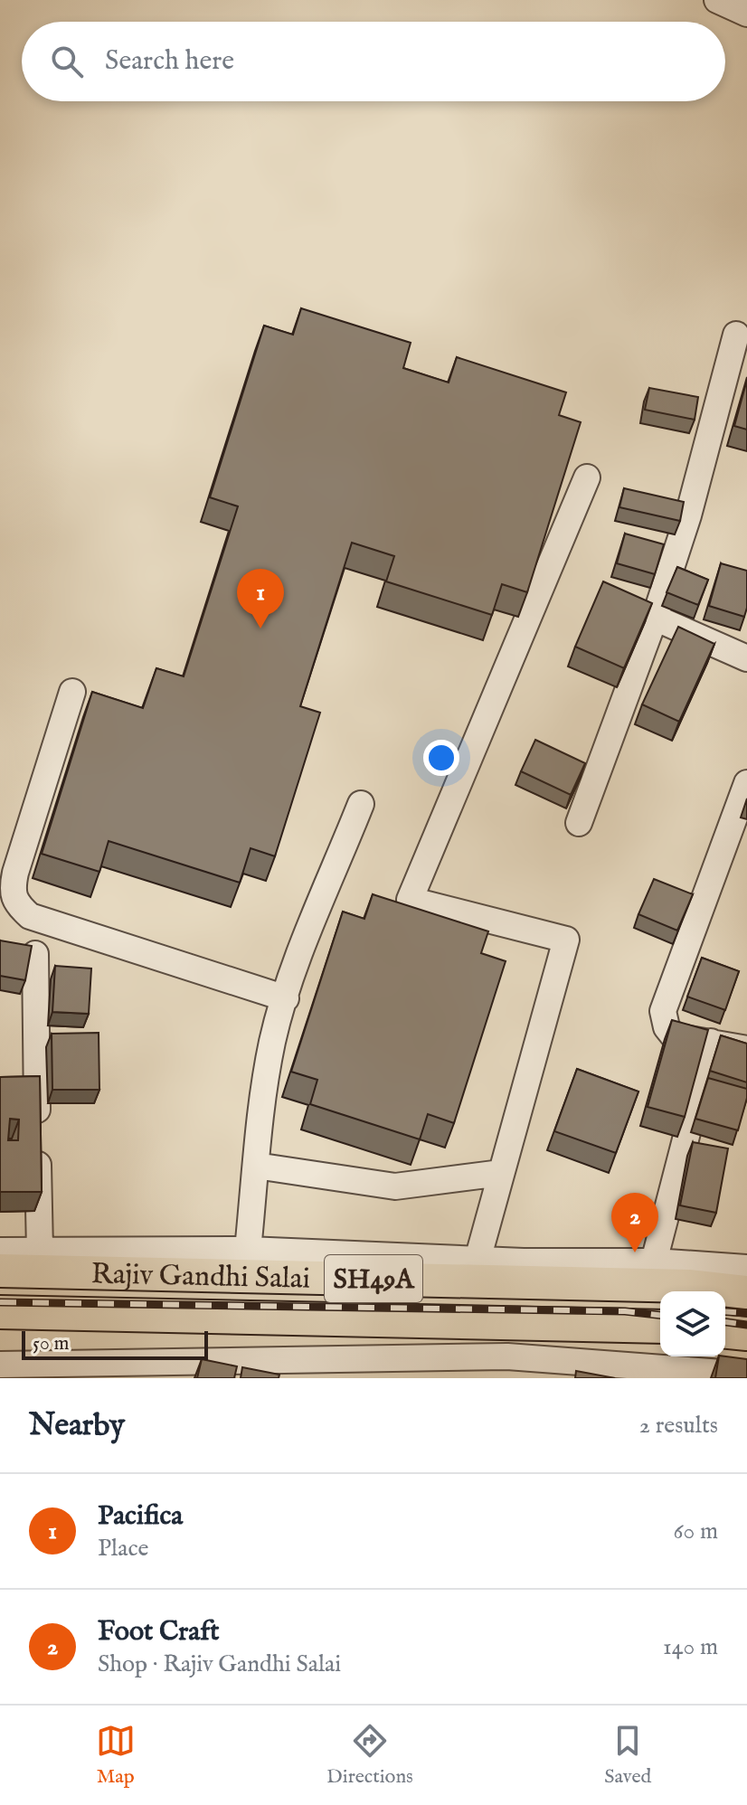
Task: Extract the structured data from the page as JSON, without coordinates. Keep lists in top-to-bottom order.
{
  "streets": {
    "main road": ["Rajiv Gandhi Salai", "SH49A"]
  },
  "scale_bar": "50 m",
  "page": {
    "search": "Search here",
    "pins": ["1", "2"],
    "scale": "50 m",
    "heading": ["Nearby", "2 results"],
    "list": [
      {
        "mark": "1",
        "name": "Pacifica",
        "note": "Place",
        "value": "60 m"
      },
      {
        "mark": "2",
        "name": "Foot Craft",
        "note": "Shop · Rajiv Gandhi Salai",
        "value": "140 m"
      }
    ],
    "nav": ["Map", "Directions", "Saved"]
  }
}
